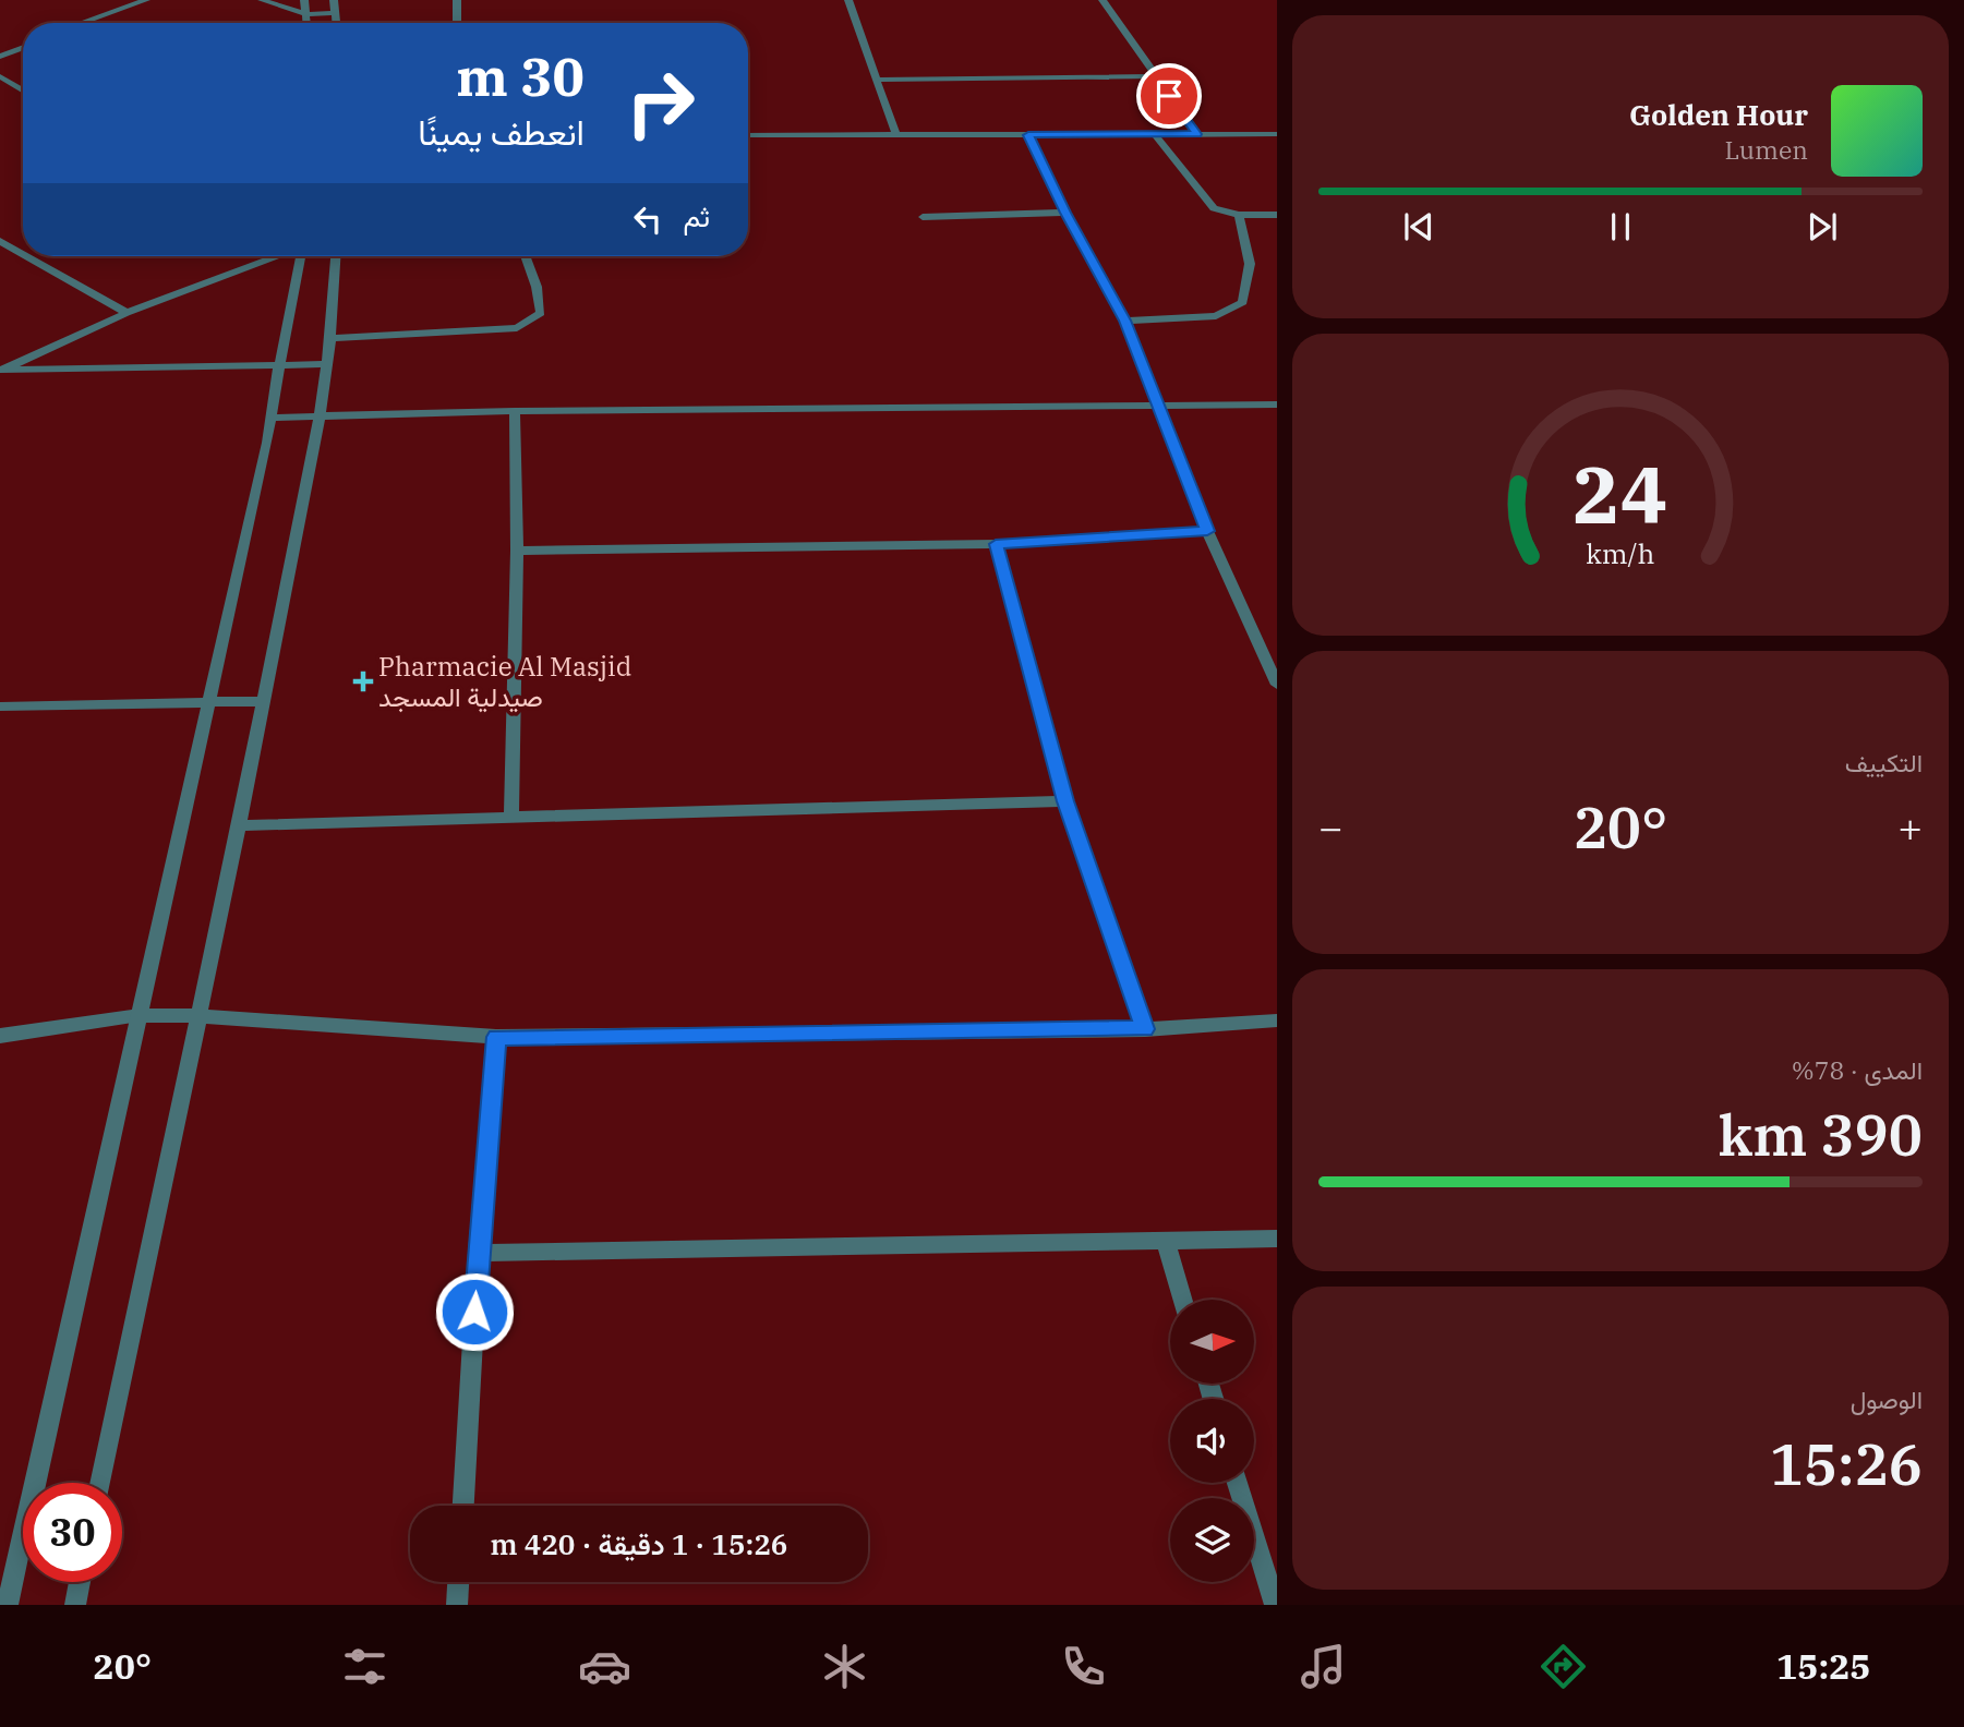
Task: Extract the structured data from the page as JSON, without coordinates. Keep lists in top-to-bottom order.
{
  "places": {
    "health": ["Pharmacie Al Masjid صيدلية المسجد"]
  },
  "north": "right",
  "page": {
    "turn": ["30 m", "انعطف يمينًا"],
    "song": ["Golden Hour", "Lumen"],
    "then": "ثم",
    "tile": [
      "التكييف",
      ["المدى · 78%", "390 km"],
      ["الوصول", "15:26"]
    ],
    "heat": ["−", "20°", "+"],
    "limit": "30",
    "trip": "15:26 · 1 دقيقة · 420 m",
    "tabs": ["15:25", "20°"],
    "gauge": ["24", "km/h"]
  }
}
